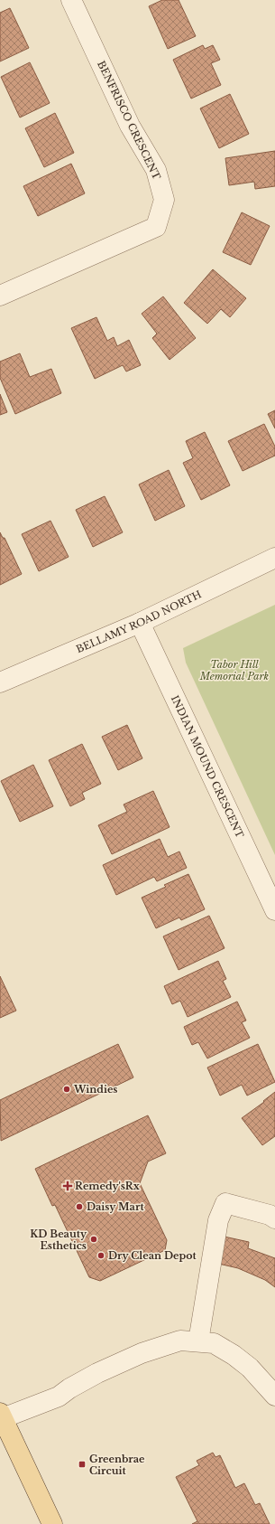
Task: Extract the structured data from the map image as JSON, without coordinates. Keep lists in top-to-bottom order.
{
  "streets": {
    "street": ["BENFRISCO CRESCENT", "BELLAMY ROAD NORTH", "INDIAN MOUND CRESCENT"]
  },
  "crossings": [
    ["BELLAMY ROAD NORTH", "INDIAN MOUND CRESCENT"]
  ],
  "parks": ["Tabor Hill Memorial Park"],
  "places": {
    "other": [
      "Windies",
      "Daisy Mart",
      "KD Beauty Esthetics",
      "Dry Clean Depot"
    ],
    "health": ["Remedy'sRx"],
    "transit": ["Greenbrae Circuit"]
  }
}
